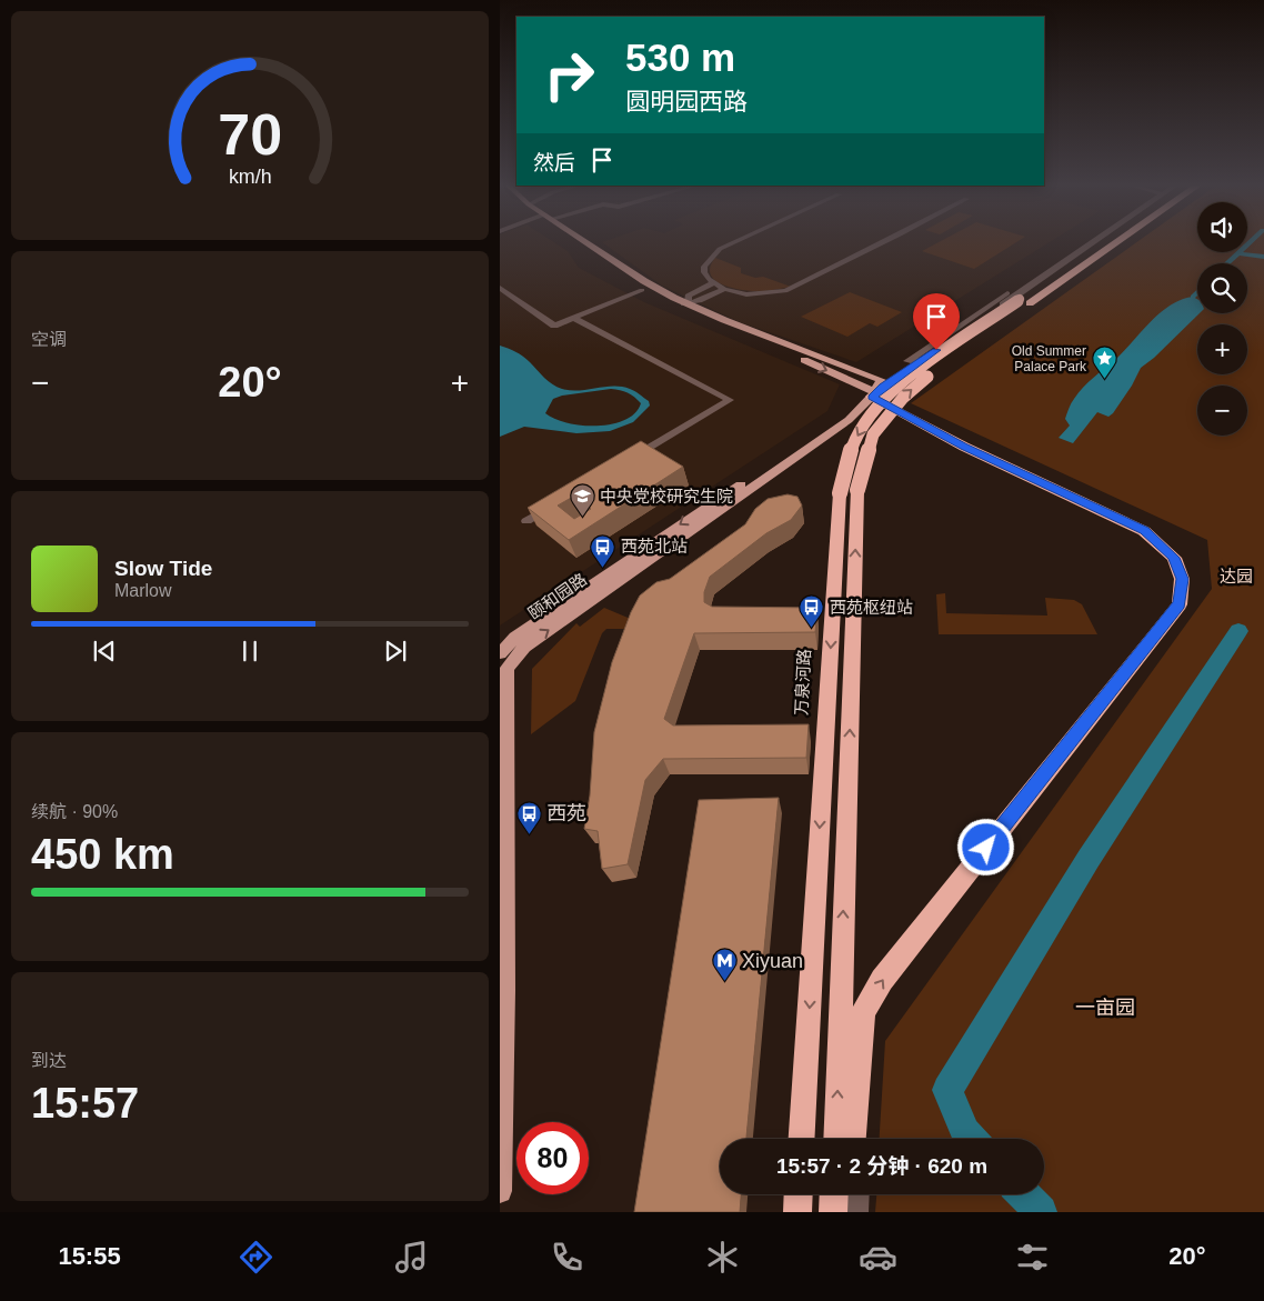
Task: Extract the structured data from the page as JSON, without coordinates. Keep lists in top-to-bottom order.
{
  "streets": {
    "highway": ["万泉河路"],
    "main road": ["颐和园路"]
  },
  "parks": ["达园", "一亩园"],
  "places": {
    "place": ["Old Summer Palace Park"],
    "school or university": ["中央党校研究生院"],
    "bus stop": ["西苑北站", "西苑枢纽站", "西苑"],
    "metro station": ["Xiyuan"]
  },
  "page": {
    "turn": ["530 m", "圆明园西路"],
    "then": "然后",
    "map_buttons": ["+", "−"],
    "tile": [
      "空调",
      ["续航 · 90%", "450 km"],
      ["到达", "15:57"]
    ],
    "heat": ["−", "20°", "+"],
    "song": ["Slow Tide", "Marlow"],
    "limit": "80",
    "trip": "15:57 · 2 分钟 · 620 m",
    "tabs": ["15:55", "20°"],
    "gauge": ["70", "km/h"]
  }
}
